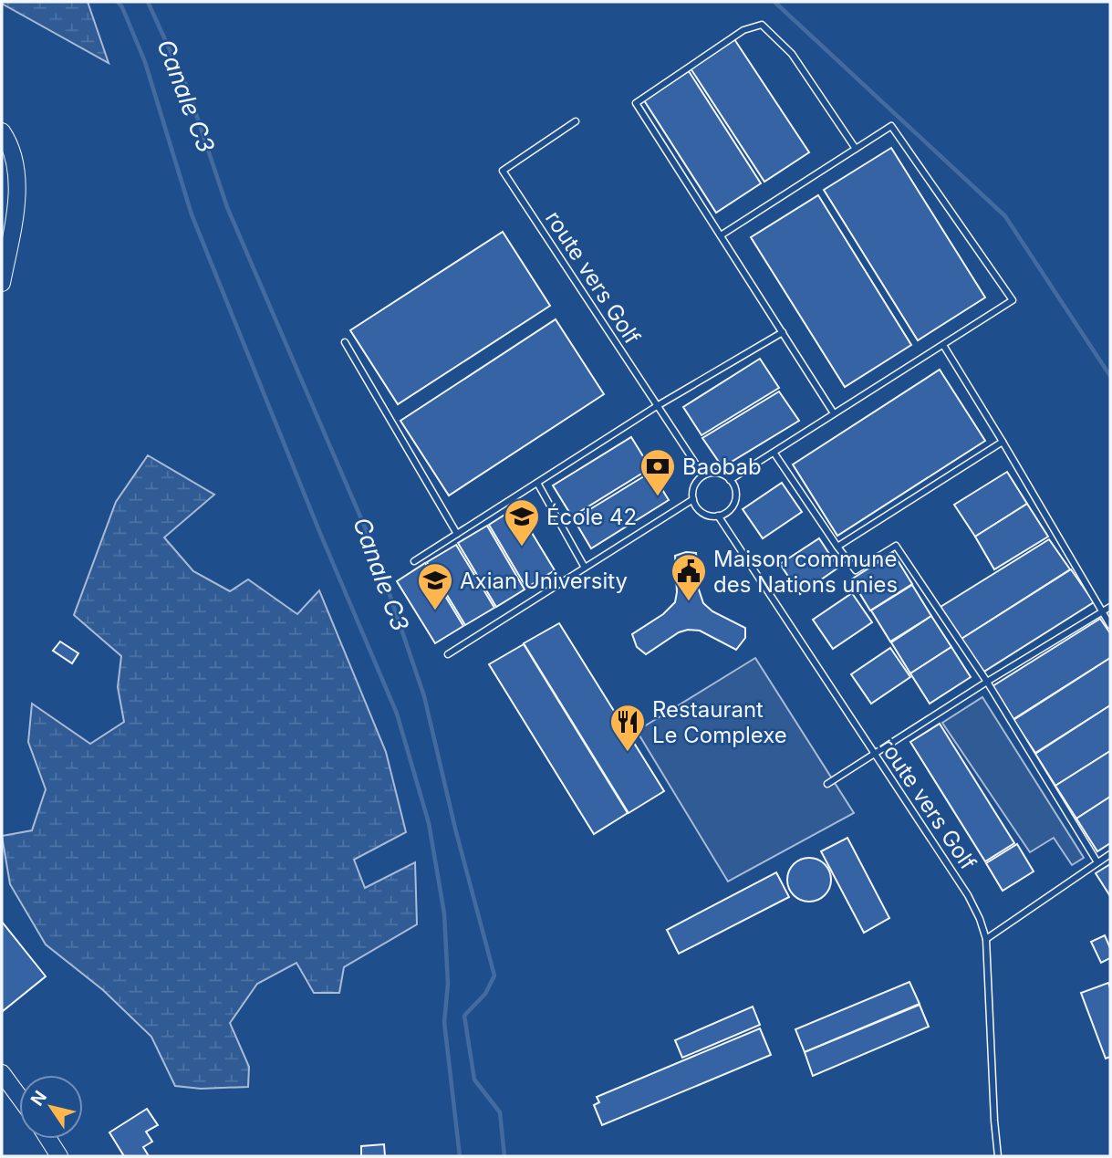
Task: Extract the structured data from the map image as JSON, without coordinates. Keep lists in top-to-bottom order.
{
  "streets": {
    "lane": ["route vers Golf"]
  },
  "water": ["Canale C3"],
  "places": {
    "bank": ["Baobab"],
    "school or university": ["École 42", "Axian University"],
    "public building": ["Maison commune des Nations unies"],
    "restaurant": ["Restaurant Le Complexe"]
  },
  "north": "top left"
}
